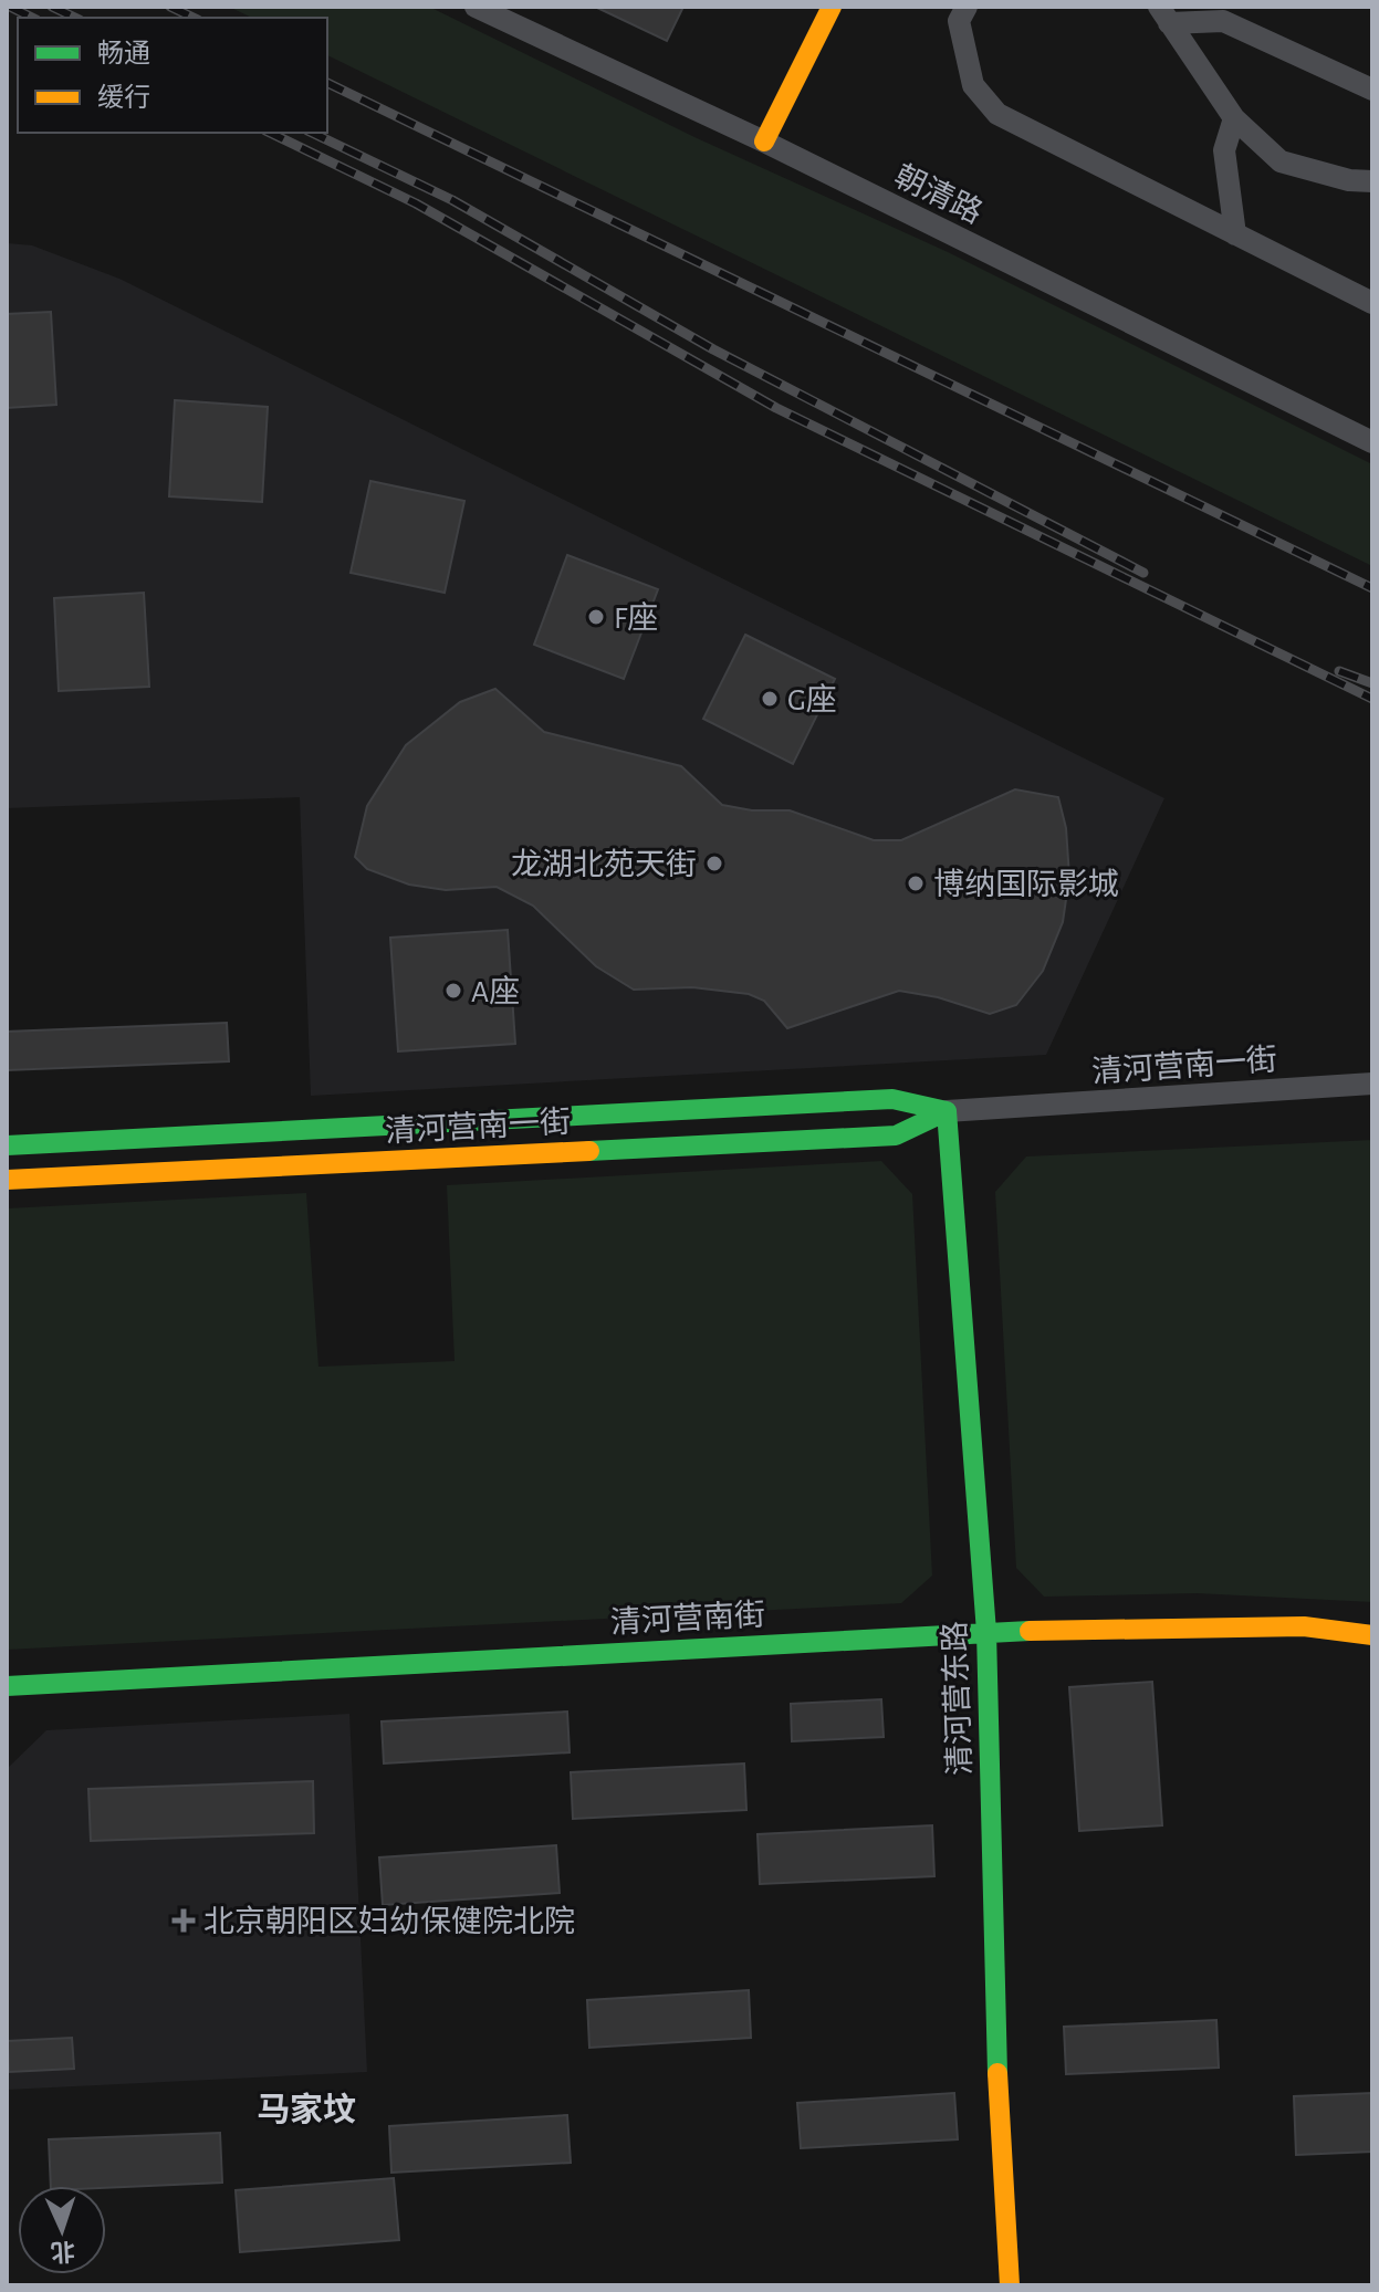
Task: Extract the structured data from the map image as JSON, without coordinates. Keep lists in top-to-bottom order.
{
  "streets": {
    "street": [
      "朝清路",
      "清河营南一街",
      "清河营南街",
      "清河营东路"
    ]
  },
  "crossings": [
    ["清河营南一街", "清河营东路"],
    ["清河营南街", "清河营东路"]
  ],
  "districts": ["马家坟"],
  "places": {
    "other": [
      "F座",
      "G座",
      "龙湖北苑天街",
      "博纳国际影城",
      "A座"
    ],
    "health": ["北京朝阳区妇幼保健院北院"]
  },
  "legend": ["畅通", "缓行"],
  "north": "bottom"
}
